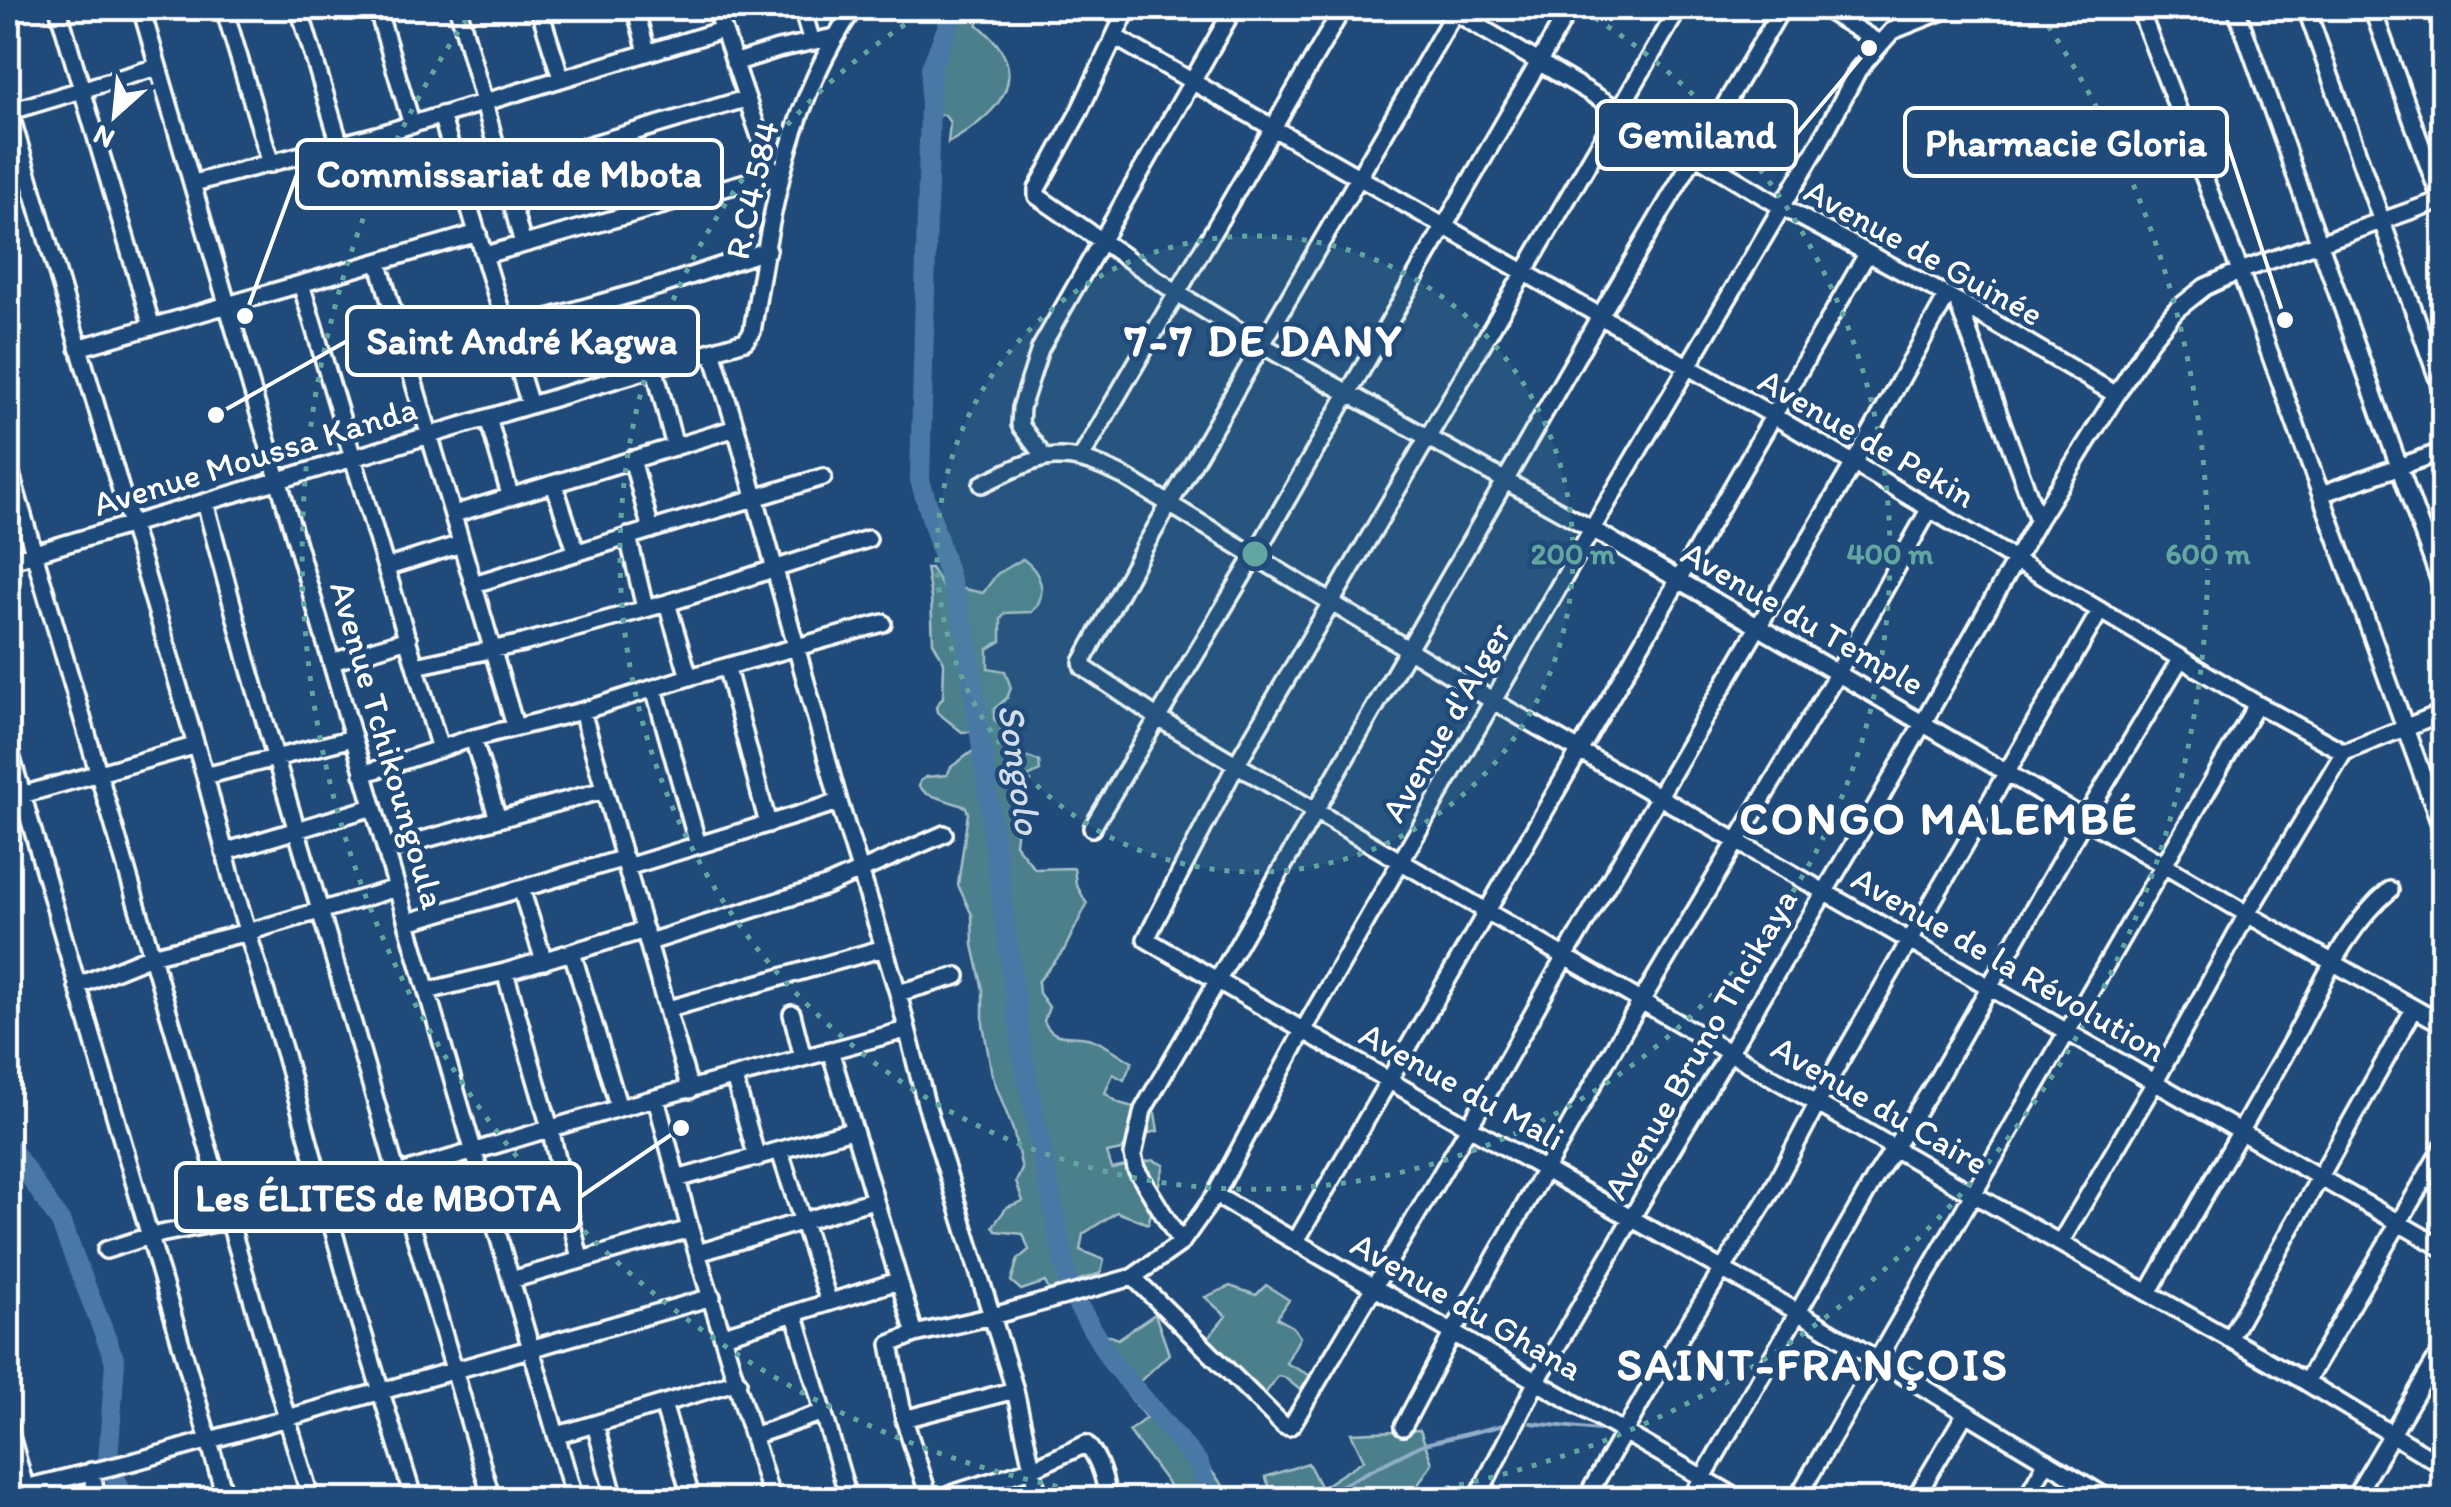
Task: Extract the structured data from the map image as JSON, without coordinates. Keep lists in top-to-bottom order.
{
  "streets": {
    "street": [
      "R.C4.584",
      "Avenue de Guinée",
      "Avenue de Pekin",
      "Avenue Moussa Kanda",
      "Avenue du Temple",
      "Avenue d'Alger",
      "Avenue Tchikoungoula",
      "Avenue de la Révolution",
      "Avenue Bruno Thcikaya",
      "Avenue du Mali",
      "Avenue du Caire",
      "Avenue du Ghana"
    ]
  },
  "crossings": [
    ["R.C4.584", "Avenue Moussa Kanda"],
    ["Avenue de Guinée", "Avenue d'Alger"],
    ["Avenue de Guinée", "Avenue Bruno Thcikaya"],
    ["Avenue de Pekin", "Avenue du Temple"],
    ["Avenue de Pekin", "Avenue d'Alger"],
    ["Avenue de Pekin", "Avenue Bruno Thcikaya"],
    ["Avenue Moussa Kanda", "Avenue Tchikoungoula"],
    ["Avenue du Temple", "Avenue d'Alger"],
    ["Avenue du Temple", "Avenue Bruno Thcikaya"],
    ["Avenue d'Alger", "Avenue de la Révolution"],
    ["Avenue d'Alger", "Avenue du Mali"],
    ["Avenue d'Alger", "Avenue du Caire"],
    ["Avenue d'Alger", "Avenue du Ghana"],
    ["Avenue de la Révolution", "Avenue Bruno Thcikaya"],
    ["Avenue Bruno Thcikaya", "Avenue du Mali"],
    ["Avenue Bruno Thcikaya", "Avenue du Caire"],
    ["Avenue Bruno Thcikaya", "Avenue du Ghana"],
    ["Avenue du Mali", "Avenue du Caire"]
  ],
  "districts": ["7-7 DE DANY", "CONGO MALEMBÉ", "SAINT-FRANÇOIS"],
  "water": ["Songolo"],
  "places": [
    "Gemiland",
    "Commissariat de Mbota",
    "Pharmacie Gloria",
    "Saint André Kagwa",
    "Les ÉLITES de MBOTA"
  ],
  "north": "bottom left",
  "rings": ["200 m", "400 m", "600 m"]
}
